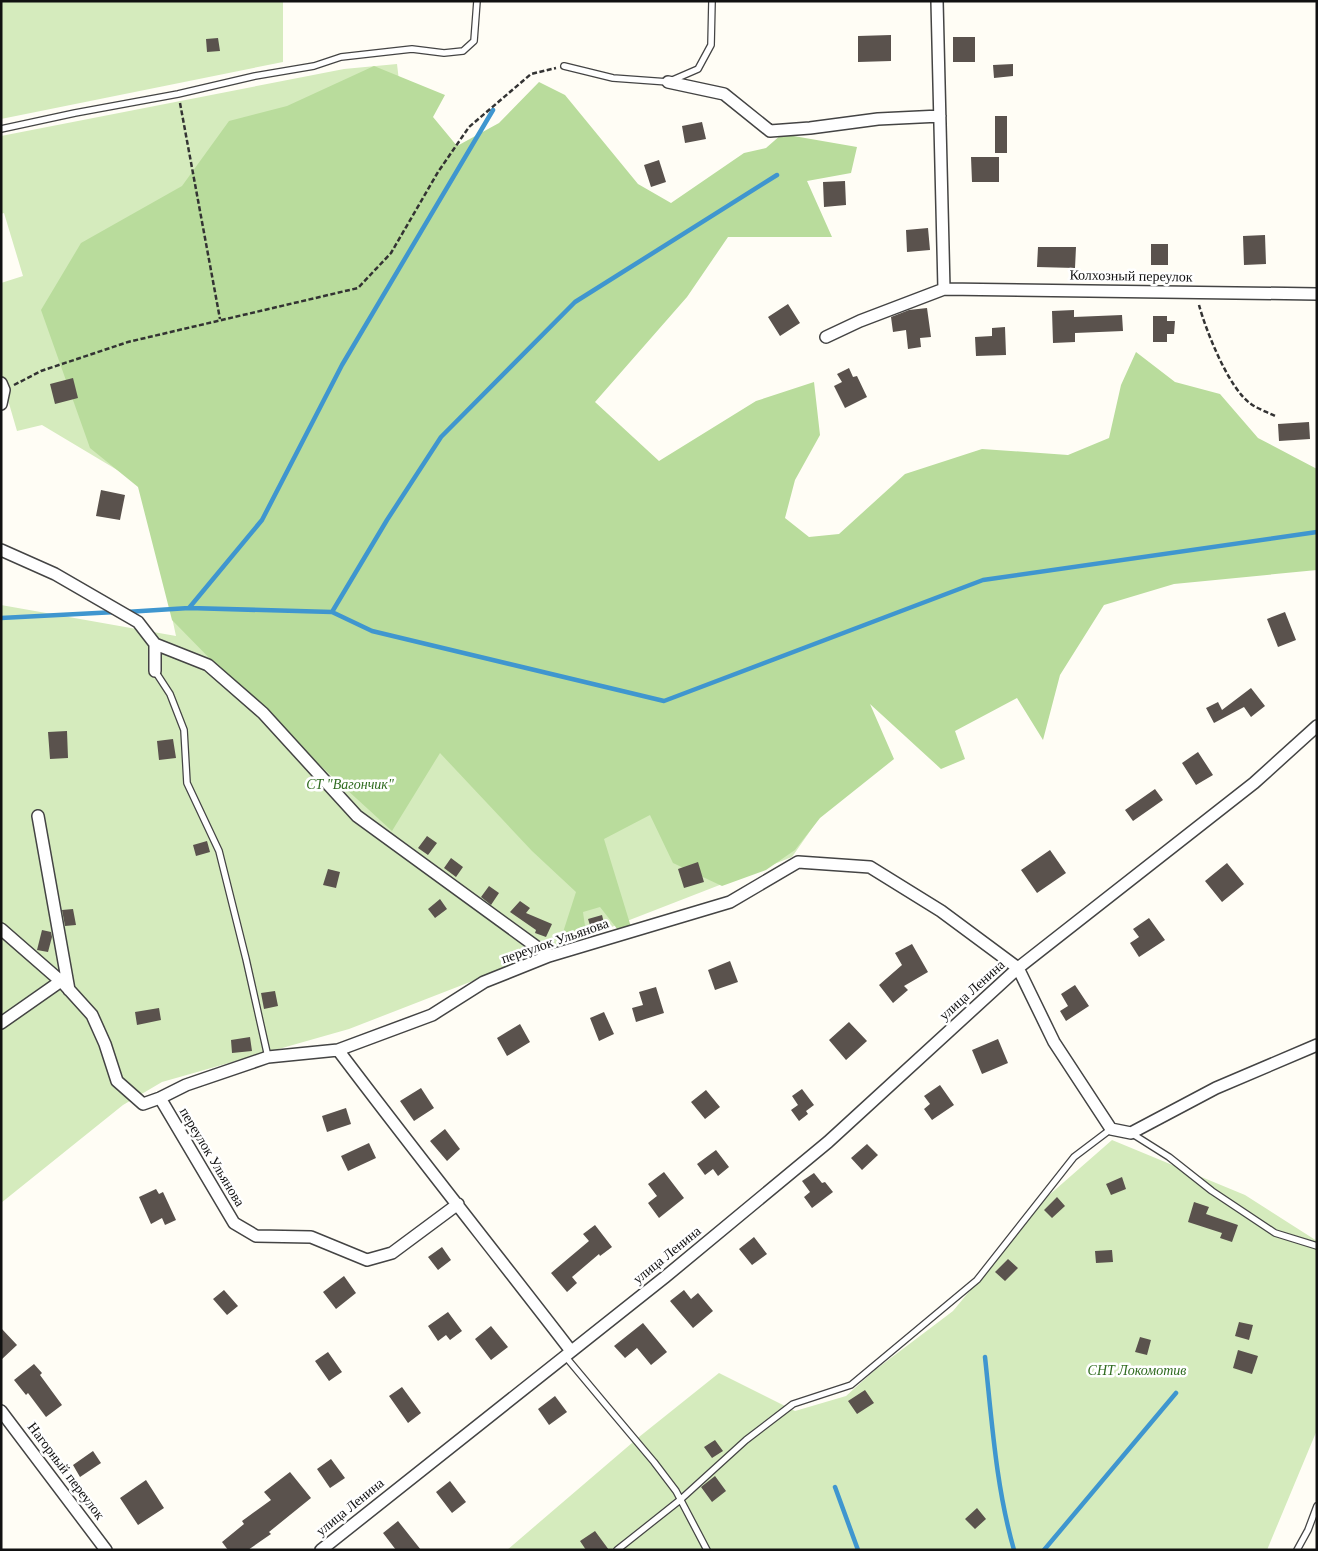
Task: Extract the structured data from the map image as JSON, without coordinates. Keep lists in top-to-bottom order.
{
  "streets": {
    "street": [
      "Колхозный переулок",
      "переулок Ульянова",
      "улица Ленина",
      "Нагорный переулок"
    ]
  },
  "crossings": [
    ["переулок Ульянова", "улица Ленина"]
  ],
  "parks": ["СТ \"Вагончик\"", "СНТ Локомотив"]
}
